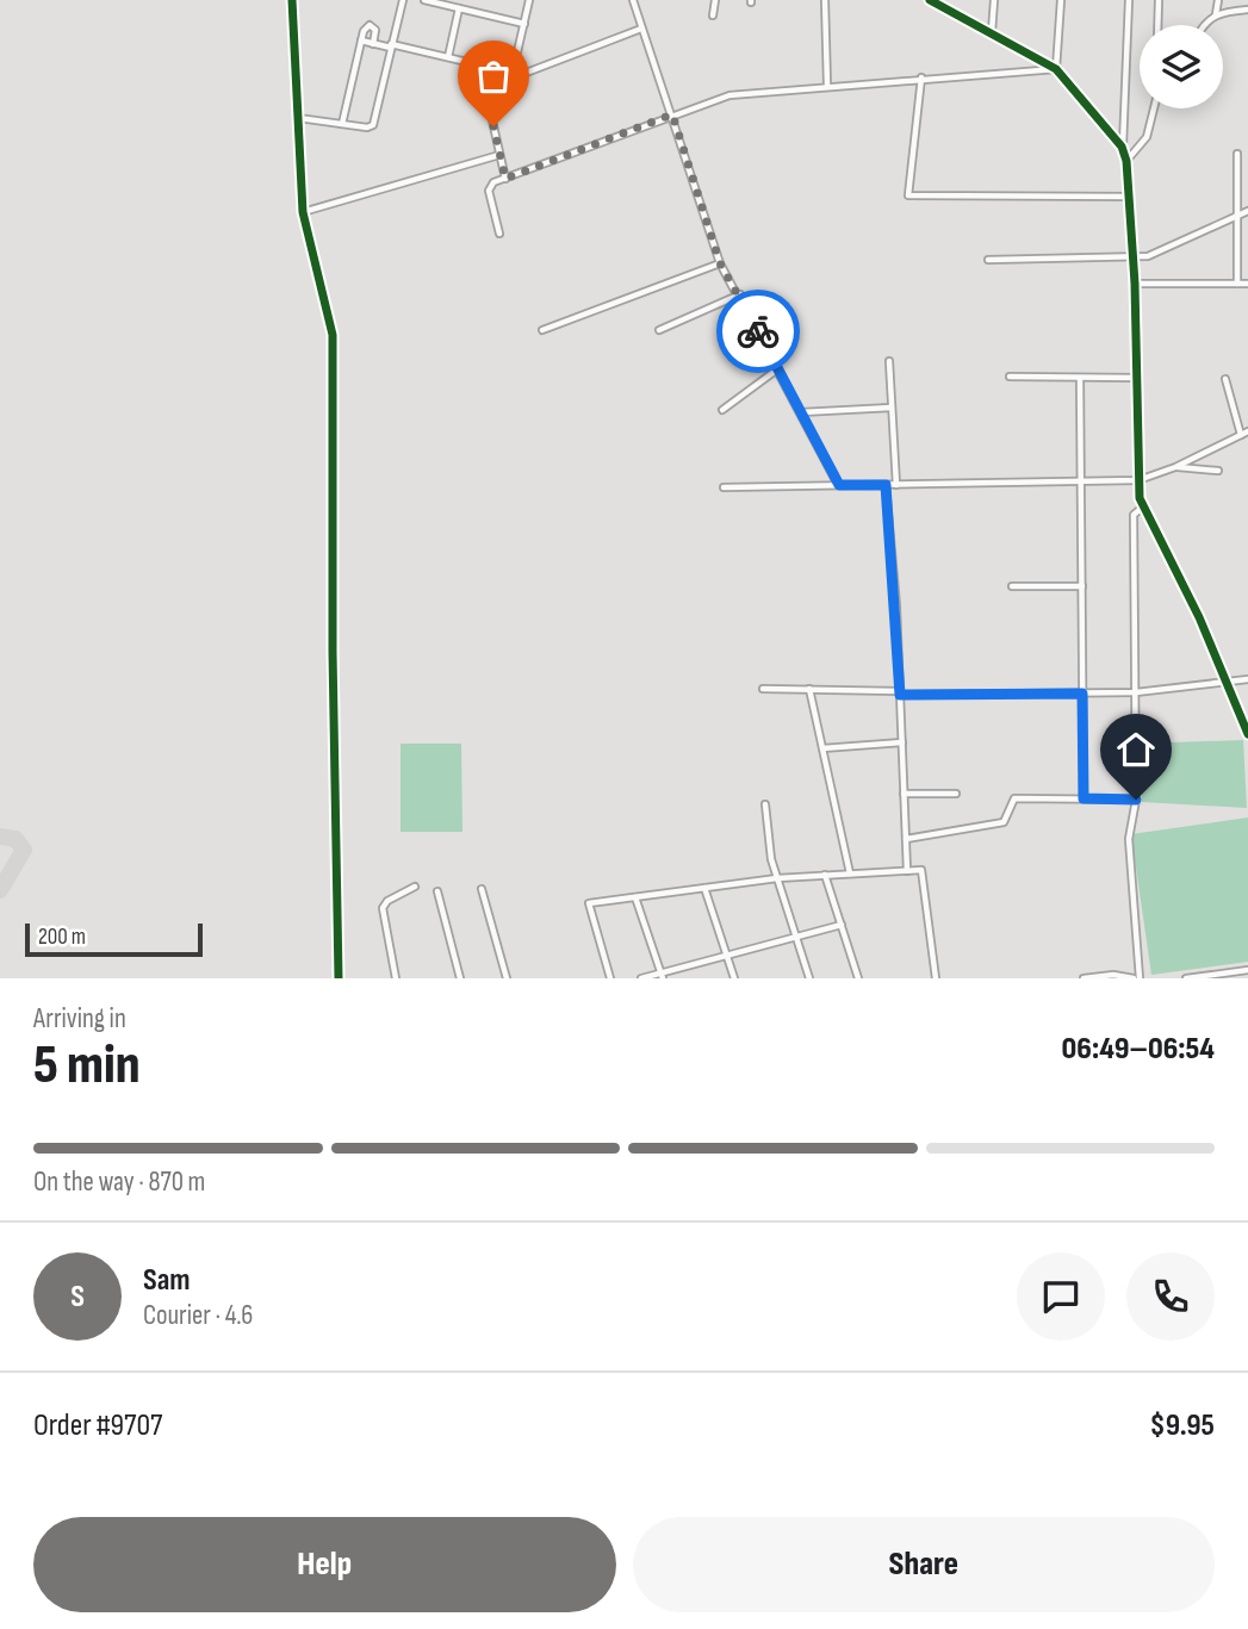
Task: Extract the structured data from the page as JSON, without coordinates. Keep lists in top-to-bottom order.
{
  "scale_bar": "200 m",
  "page": {
    "scale": "200 m",
    "heading": ["5 min", "Arriving in", "06:49–06:54"],
    "panel": [
      "Sam",
      "Courier · 4.6",
      "Order #9707",
      "$9.95"
    ],
    "bar": "On the way · 870 m",
    "round": "S",
    "buttons": ["Help", "Share"]
  }
}
